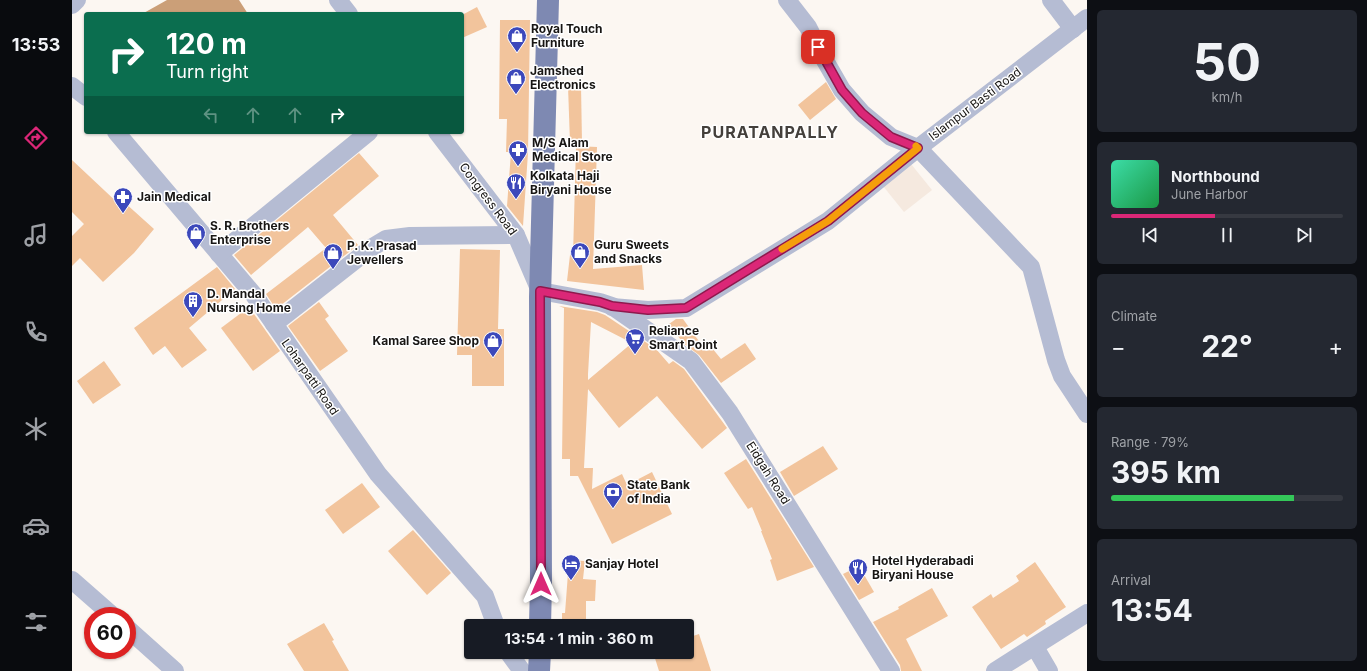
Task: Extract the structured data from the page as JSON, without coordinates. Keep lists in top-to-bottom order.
{
  "streets": {
    "street": [
      "Islampur Basti Road",
      "Congress Road",
      "Loharpatti Road",
      "Eidgah Road"
    ]
  },
  "crossings": [
    ["Islampur Basti Road", "Eidgah Road"]
  ],
  "districts": ["PURATANPALLY"],
  "places": {
    "shop": [
      "Royal Touch Furniture",
      "Jamshed Electronics",
      "S. R. Brothers Enterprise",
      "Guru Sweets and Snacks",
      "P. K. Prasad Jewellers",
      "Kamal Saree Shop"
    ],
    "pharmacy": ["M/S Alam Medical Store", "Jain Medical"],
    "restaurant": ["Kolkata Haji Biryani House", "Hotel Hyderabadi Biryani House"],
    "building": ["D. Mandal Nursing Home"],
    "supermarket": ["Reliance Smart Point"],
    "bank": ["State Bank of India"],
    "hotel": ["Sanjay Hotel"]
  },
  "page": {
    "tabs": "13:53",
    "tile": [
      ["50", "km/h"],
      "Climate",
      ["Range · 79%", "395 km"],
      ["Arrival", "13:54"]
    ],
    "turn": ["120 m", "Turn right"],
    "song": ["Northbound", "June Harbor"],
    "heat": ["−", "22°", "+"],
    "limit": "60",
    "trip": "13:54 · 1 min · 360 m"
  }
}
